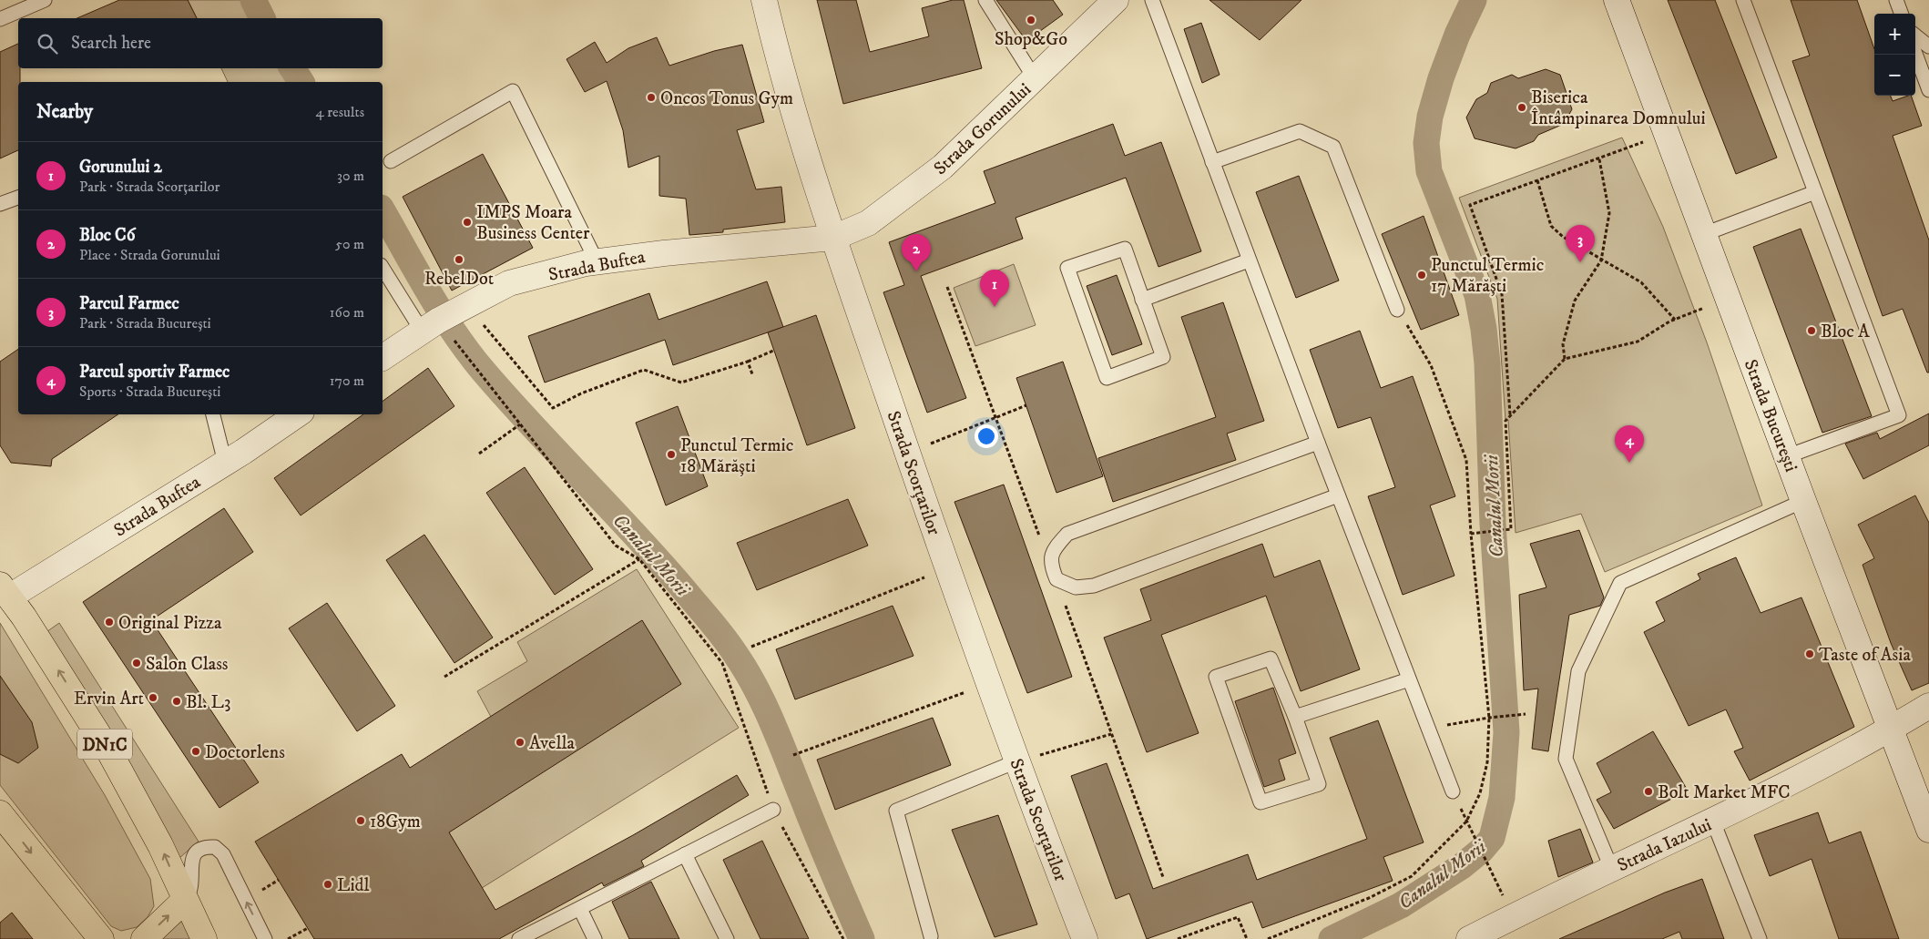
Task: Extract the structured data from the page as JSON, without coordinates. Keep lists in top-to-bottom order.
{
  "streets": {
    "main road": ["DN1C"],
    "street": [
      "Strada Gorunului",
      "Strada Buftea",
      "Strada București",
      "Strada Scorțarilor",
      "Strada Iazului"
    ]
  },
  "crossings": [
    ["Strada Gorunului", "Strada Buftea"],
    ["Strada Gorunului", "Strada Scorțarilor"],
    ["Strada Buftea", "Strada Scorțarilor"],
    ["Strada Buftea", "DN1C"],
    ["Strada București", "Strada Iazului"]
  ],
  "water": ["Canalul Morii"],
  "places": [
    "Shop&Go",
    "Oncos Tonus Gym",
    "Biserica Întâmpinarea Domnului",
    "IMPS Moara Business Center",
    "RebelDot",
    "Punctul Termic 17 Mărăști",
    "Bloc A",
    "Punctul Termic 18 Mărăști",
    "Original Pizza",
    "Taste of Asia",
    "Salon Class",
    "Ervin Art",
    "Bl. L3",
    "Avella",
    "Doctorlens",
    "Bolt Market MFC",
    "18Gym",
    "Lidl"
  ],
  "page": {
    "map_buttons": ["+", "−"],
    "search": "Search here",
    "heading": ["Nearby", "4 results"],
    "list": [
      {
        "mark": "1",
        "name": "Gorunului 2",
        "note": "Park · Strada Scorțarilor",
        "value": "30 m"
      },
      {
        "mark": "2",
        "name": "Bloc C6",
        "note": "Place · Strada Gorunului",
        "value": "50 m"
      },
      {
        "mark": "3",
        "name": "Parcul Farmec",
        "note": "Park · Strada București",
        "value": "160 m"
      },
      {
        "mark": "4",
        "name": "Parcul sportiv Farmec",
        "note": "Sports · Strada București",
        "value": "170 m"
      }
    ],
    "pins": [
      "3",
      "2",
      "1",
      "4"
    ]
  }
}
